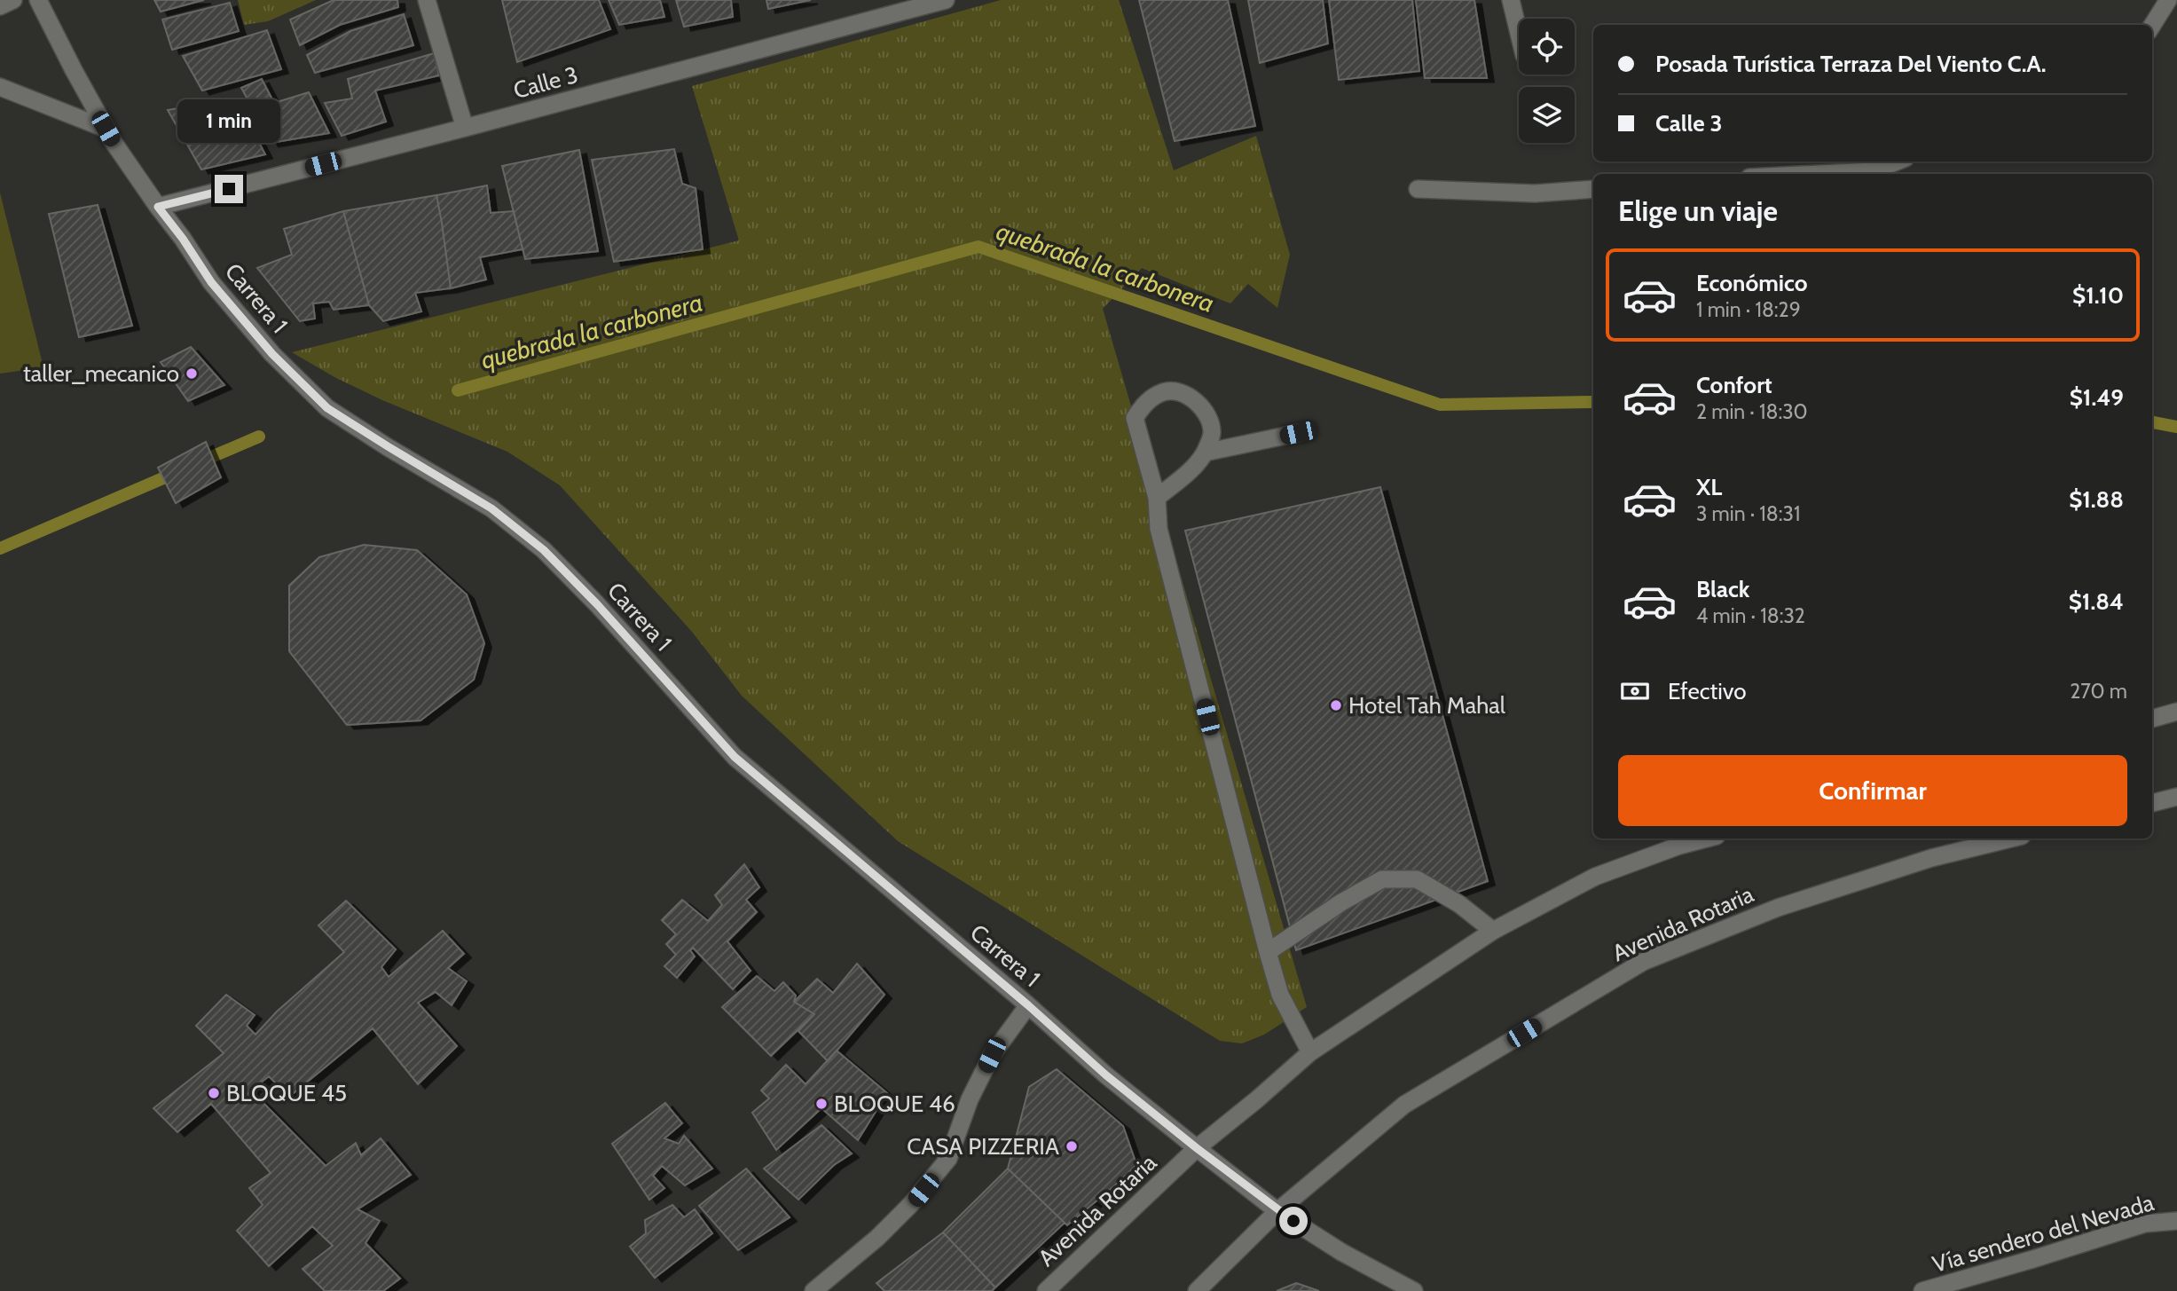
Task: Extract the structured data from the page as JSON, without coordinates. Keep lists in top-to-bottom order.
{
  "streets": {
    "street": [
      "Calle 3",
      "Carrera 1",
      "Avenida Rotaria",
      "Vía sendero del Nevada"
    ]
  },
  "crossings": [
    ["Calle 3", "Carrera 1"],
    ["Carrera 1", "Avenida Rotaria"]
  ],
  "water": ["quebrada la carbonera"],
  "places": [
    "taller_mecanico",
    "Hotel Tah Mahal",
    "BLOQUE 45",
    "BLOQUE 46",
    "CASA PIZZERIA"
  ],
  "page": {
    "banner": ["Posada Turística Terraza Del Viento C.A.", "Calle 3"],
    "bubble": "1 min",
    "heading": "Elige un viaje",
    "list": [
      {
        "name": "Económico",
        "note": "1 min · 18:29",
        "value": "$1.10"
      },
      {
        "name": "Confort",
        "note": "2 min · 18:30",
        "value": "$1.49"
      },
      {
        "name": "XL",
        "note": "3 min · 18:31",
        "value": "$1.88"
      },
      {
        "name": "Black",
        "note": "4 min · 18:32",
        "value": "$1.84"
      }
    ],
    "pay": ["Efectivo", "270 m"],
    "buttons": "Confirmar"
  }
}
